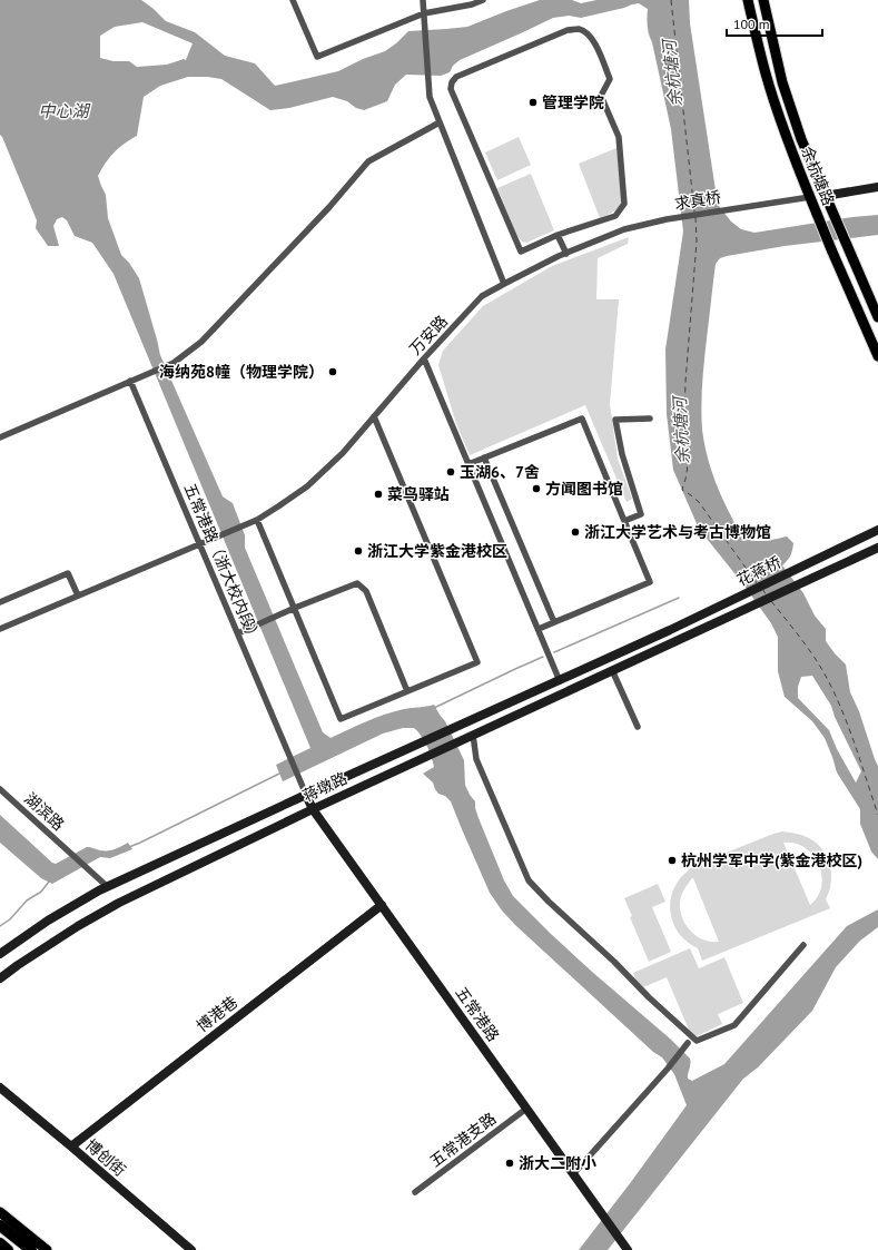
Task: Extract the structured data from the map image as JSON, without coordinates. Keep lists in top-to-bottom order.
{
  "streets": {
    "main road": [
      "余杭塘路",
      "花蒋桥",
      "蒋墩路",
      "博港巷",
      "五常港路",
      "博创街"
    ],
    "street": [
      "求真桥",
      "万安路",
      "五常港路（浙大校内段）",
      "湖滨路",
      "五常港支路"
    ]
  },
  "crossings": [
    ["余杭塘路", "求真桥"],
    ["求真桥", "万安路"],
    ["万安路", "五常港路（浙大校内段）"],
    ["五常港路（浙大校内段）", "蒋墩路"],
    ["五常港路（浙大校内段）", "五常港路"],
    ["花蒋桥", "蒋墩路"],
    ["蒋墩路", "湖滨路"],
    ["蒋墩路", "五常港路"],
    ["博港巷", "五常港路"],
    ["博港巷", "博创街"],
    ["五常港路", "五常港支路"]
  ],
  "water": ["余杭塘河", "中心湖"],
  "places": [
    "管理学院",
    "海纳苑8幢（物理学院）",
    "玉湖6、7舍",
    "方闻图书馆",
    "菜鸟驿站",
    "浙江大学艺术与考古博物馆",
    "浙江大学紫金港校区",
    "杭州学军中学(紫金港校区)",
    "浙大二附小"
  ],
  "scale_bar": "100 m"
}
